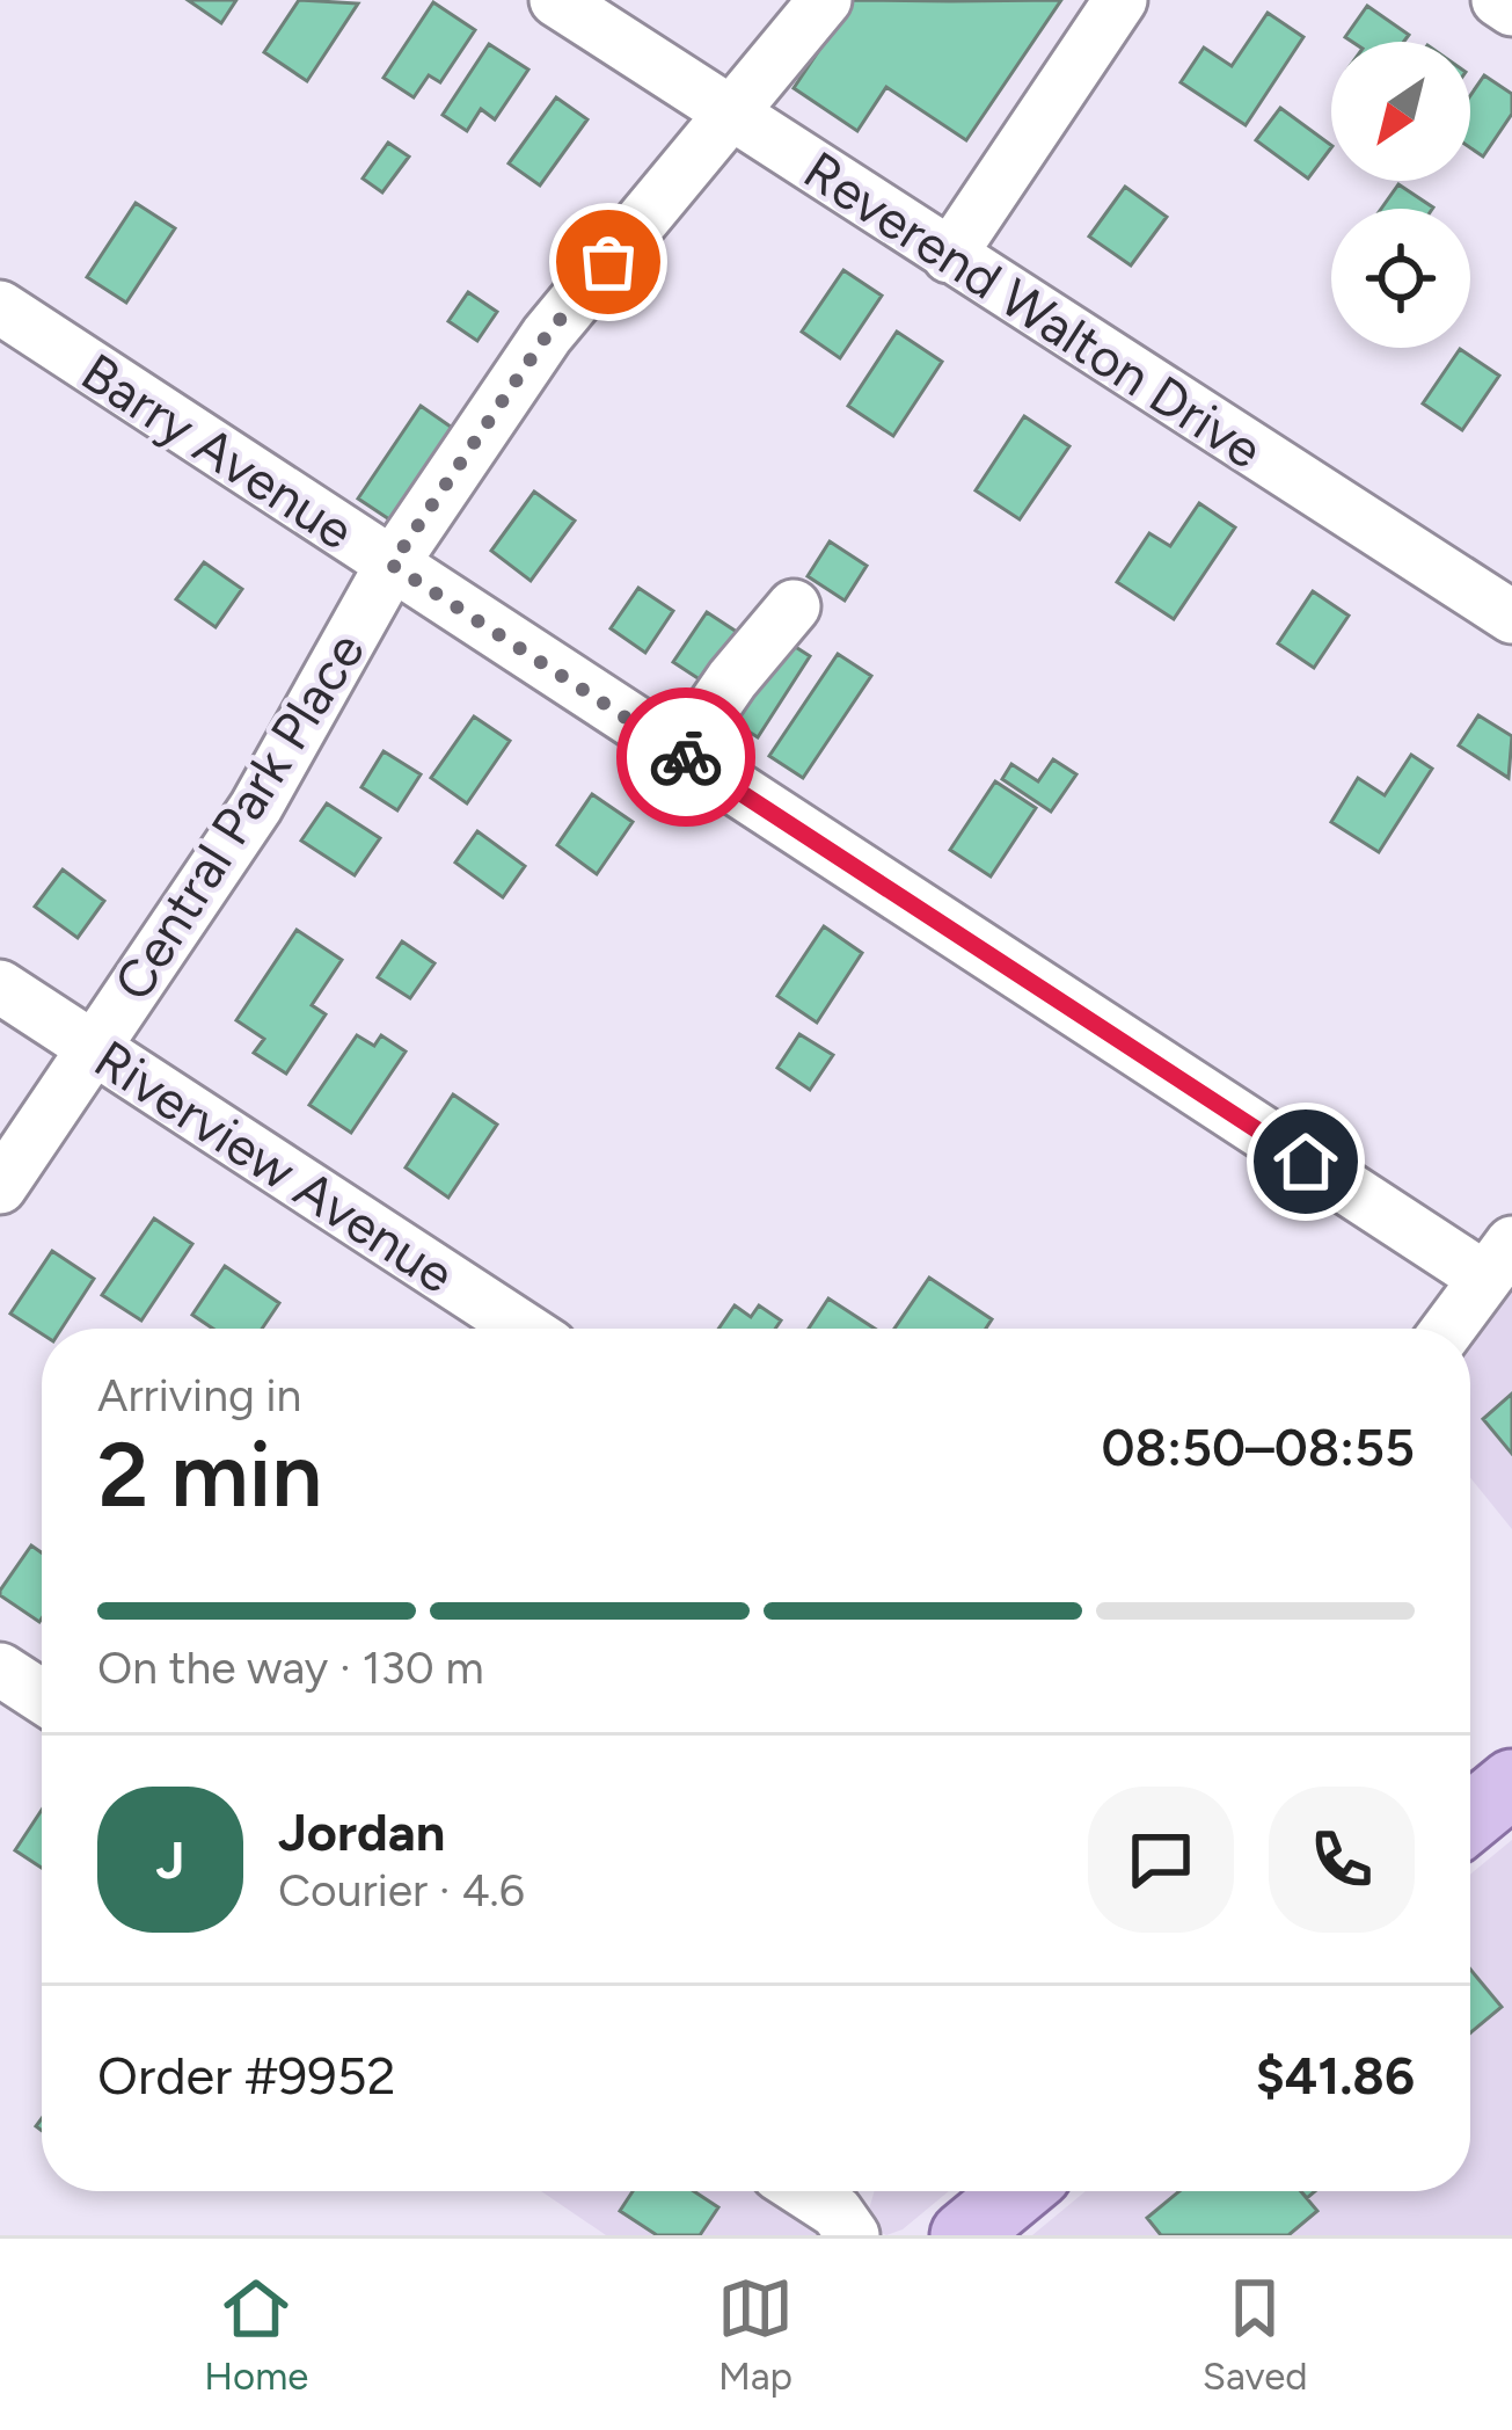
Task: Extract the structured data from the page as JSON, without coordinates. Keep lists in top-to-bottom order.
{
  "streets": {
    "street": [
      "Reverend Walton Drive",
      "Barry Avenue",
      "Central Park Place",
      "Riverview Avenue"
    ]
  },
  "crossings": [
    ["Reverend Walton Drive", "Central Park Place"],
    ["Barry Avenue", "Central Park Place"],
    ["Central Park Place", "Riverview Avenue"]
  ],
  "north": "bottom left",
  "page": {
    "heading": ["2 min", "Arriving in", "08:50–08:55"],
    "panel": [
      "Jordan",
      "Courier · 4.6",
      "Order #9952",
      "$41.86"
    ],
    "bar": "On the way · 130 m",
    "round": "J",
    "tabs": ["Home", "Map", "Saved"]
  }
}
